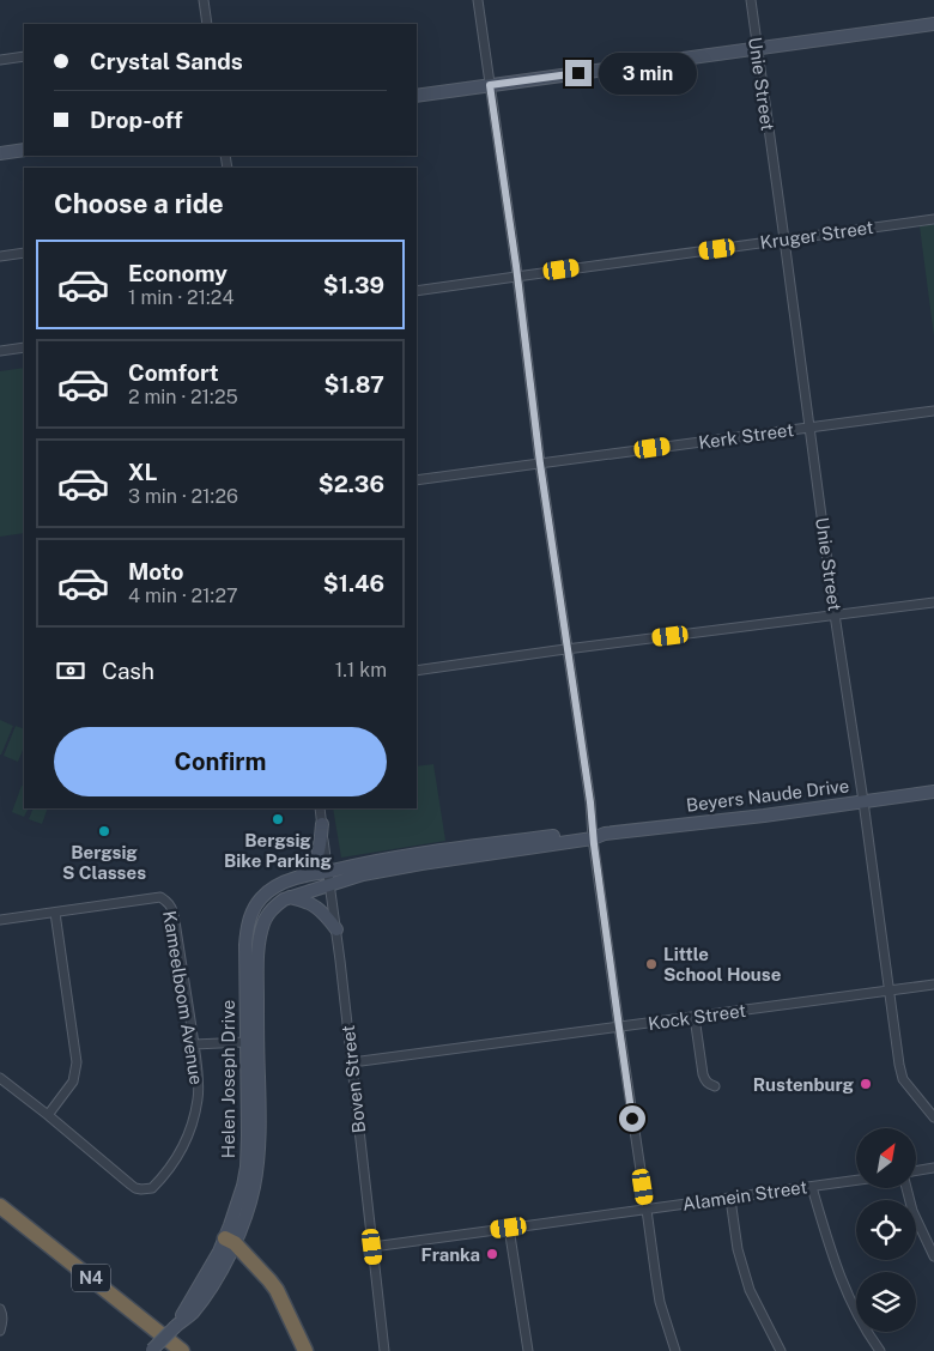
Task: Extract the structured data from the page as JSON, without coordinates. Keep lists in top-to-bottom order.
{
  "streets": {
    "highway": ["N4"],
    "street": [
      "Unie Street",
      "Kruger Street",
      "Kerk Street",
      "Beyers Naude Drive",
      "Kameelboom Avenue",
      "Kock Street",
      "Helen Joseph Drive",
      "Boven Street",
      "Alamein Street"
    ]
  },
  "crossings": [
    ["Unie Street", "Kruger Street"],
    ["Unie Street", "Kerk Street"],
    ["Unie Street", "Beyers Naude Drive"],
    ["Unie Street", "Kock Street"],
    ["Beyers Naude Drive", "Helen Joseph Drive"],
    ["Beyers Naude Drive", "Boven Street"],
    ["Kock Street", "Boven Street"],
    ["Helen Joseph Drive", "Boven Street"],
    ["Boven Street", "Alamein Street"]
  ],
  "places": [
    "Bergsig Bike Parking",
    "Bergsig S Classes",
    "Little School House",
    "Rustenburg",
    "Franka"
  ],
  "north": "top right",
  "page": {
    "banner": ["Crystal Sands", "Drop-off"],
    "bubble": "3 min",
    "heading": "Choose a ride",
    "list": [
      {
        "name": "Economy",
        "note": "1 min · 21:24",
        "value": "$1.39"
      },
      {
        "name": "Comfort",
        "note": "2 min · 21:25",
        "value": "$1.87"
      },
      {
        "name": "XL",
        "note": "3 min · 21:26",
        "value": "$2.36"
      },
      {
        "name": "Moto",
        "note": "4 min · 21:27",
        "value": "$1.46"
      }
    ],
    "pay": ["Cash", "1.1 km"],
    "buttons": "Confirm"
  }
}
